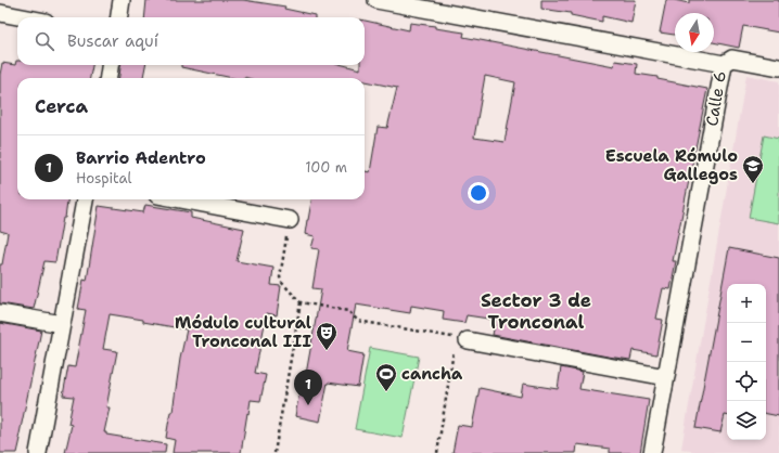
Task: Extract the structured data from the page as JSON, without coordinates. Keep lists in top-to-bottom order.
{
  "streets": {
    "street": ["Calle 6"]
  },
  "districts": ["Sector 3 de Tronconal"],
  "places": {
    "school or university": ["Escuela Rómulo Gallegos"],
    "theatre": ["Módulo cultural Tronconal III"],
    "sports": ["cancha"]
  },
  "north": "bottom",
  "page": {
    "search": "Buscar aquí",
    "heading": "Cerca",
    "list": [
      {
        "mark": "1",
        "name": "Barrio Adentro",
        "note": "Hospital",
        "value": "100 m"
      }
    ],
    "map_buttons": ["+", "−"],
    "pins": "1"
  }
}
